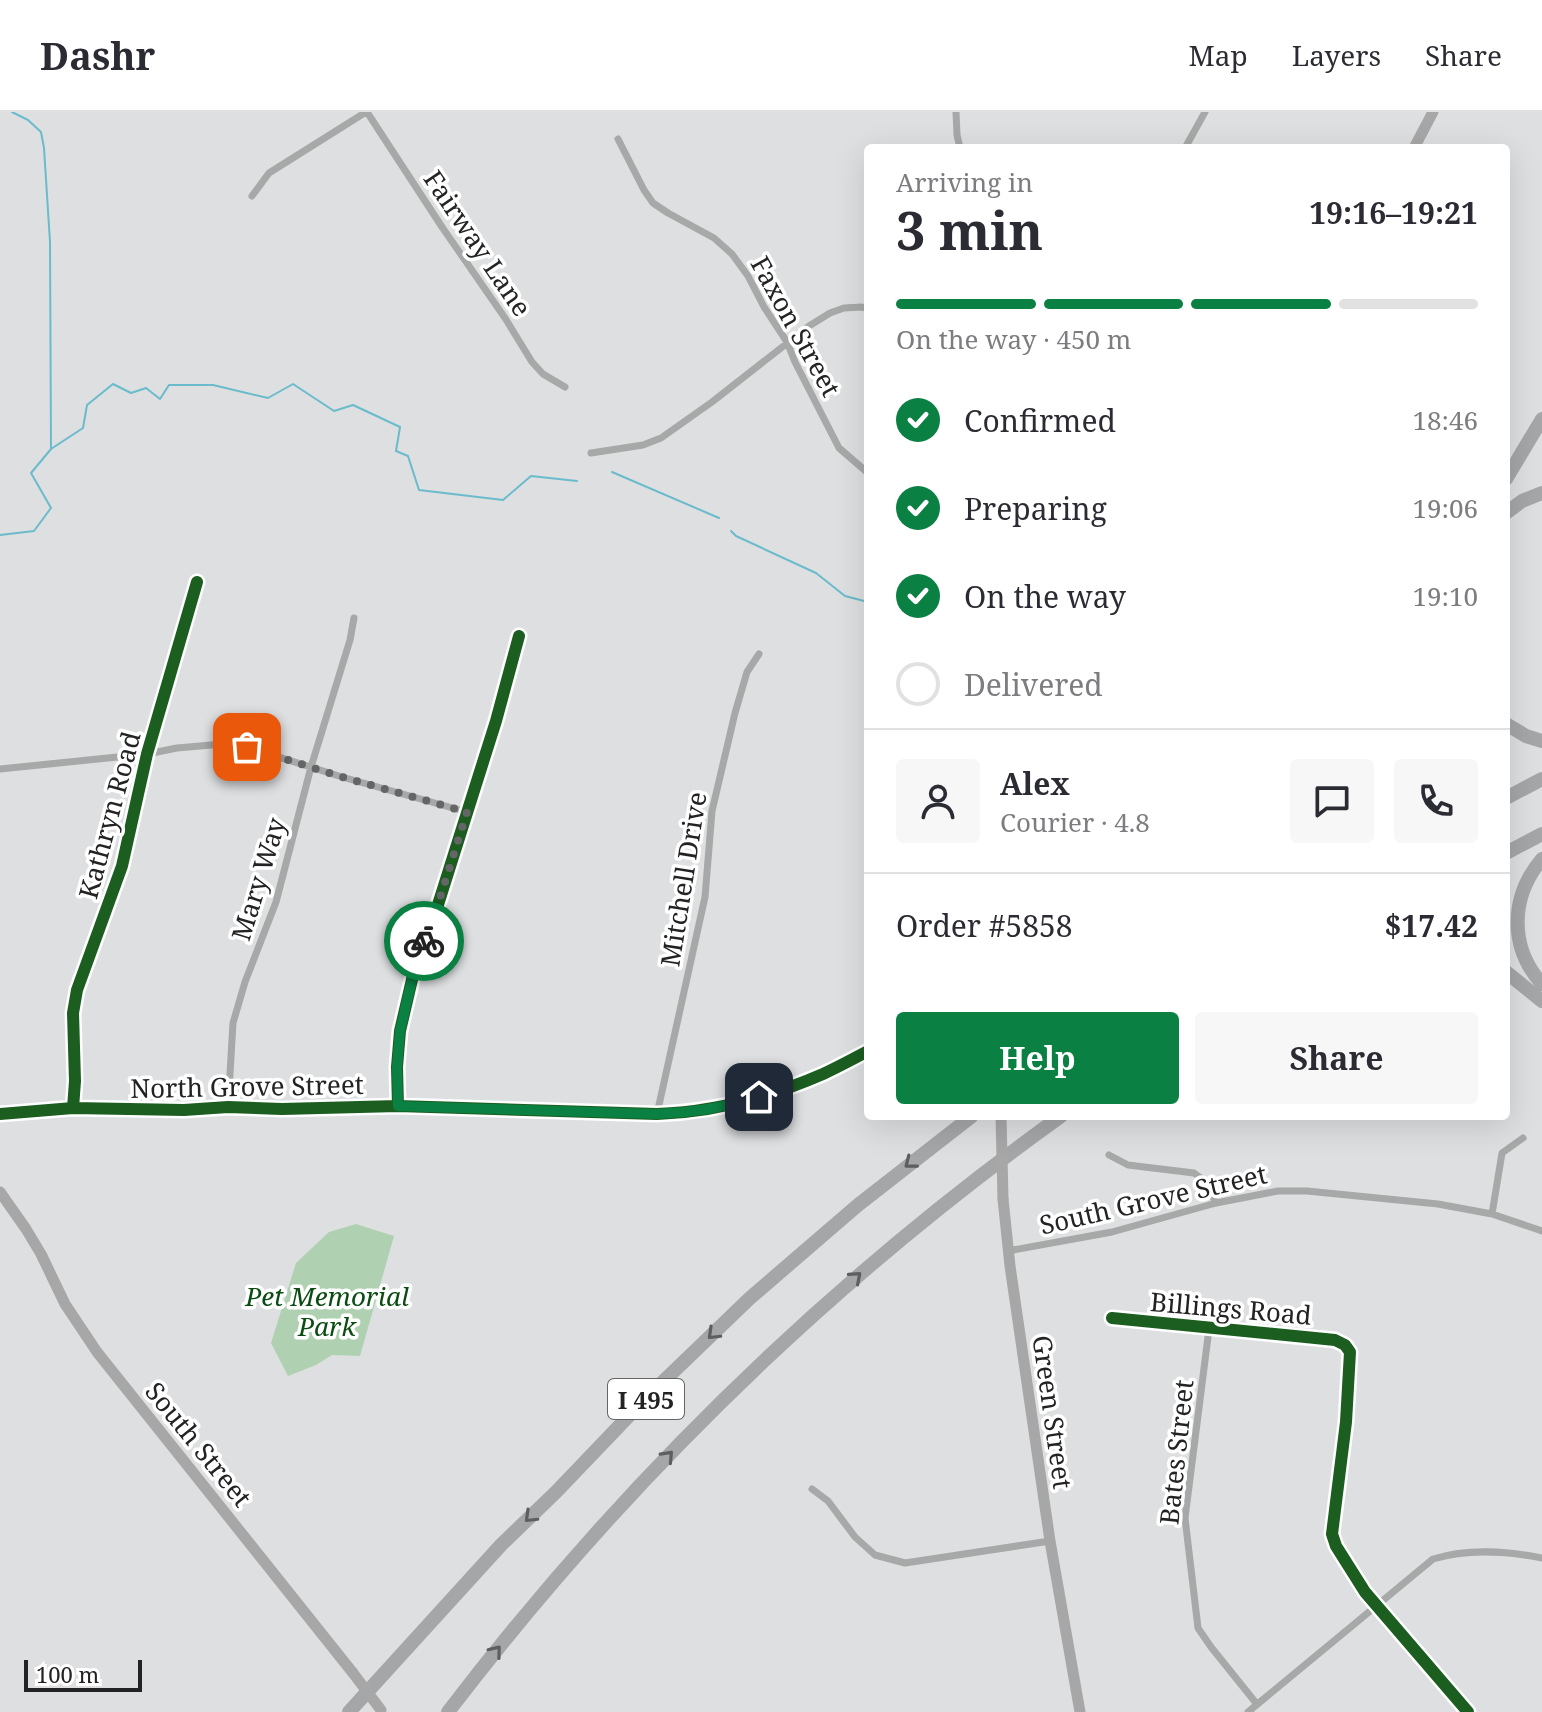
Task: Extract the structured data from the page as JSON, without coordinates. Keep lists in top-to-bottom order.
{
  "streets": {
    "highway": ["I 495"],
    "main road": ["Green Street", "South Street"],
    "street": [
      "Fairway Lane",
      "Faxon Street",
      "Kathryn Road",
      "Mary Way",
      "Mitchell Drive",
      "North Grove Street",
      "South Grove Street",
      "Billings Road",
      "Bates Street"
    ]
  },
  "crossings": [
    ["Kathryn Road", "North Grove Street"],
    ["Mary Way", "North Grove Street"],
    ["Mitchell Drive", "North Grove Street"],
    ["South Grove Street", "Green Street"],
    ["Billings Road", "Bates Street"]
  ],
  "parks": ["Pet Memorial Park"],
  "scale_bar": "100 m",
  "page": {
    "header": "Dashr",
    "nav": ["Map", "Layers", "Share"],
    "heading": ["3 min", "Arriving in", "19:16–19:21"],
    "panel": [
      "Alex",
      "Courier · 4.8",
      "Order #5858",
      "$17.42"
    ],
    "bar": "On the way · 450 m",
    "list": [
      ["Confirmed", "18:46"],
      ["Preparing", "19:06"],
      ["On the way", "19:10"],
      "Delivered"
    ],
    "buttons": ["Help", "Share"],
    "scale": "100 m"
  }
}
